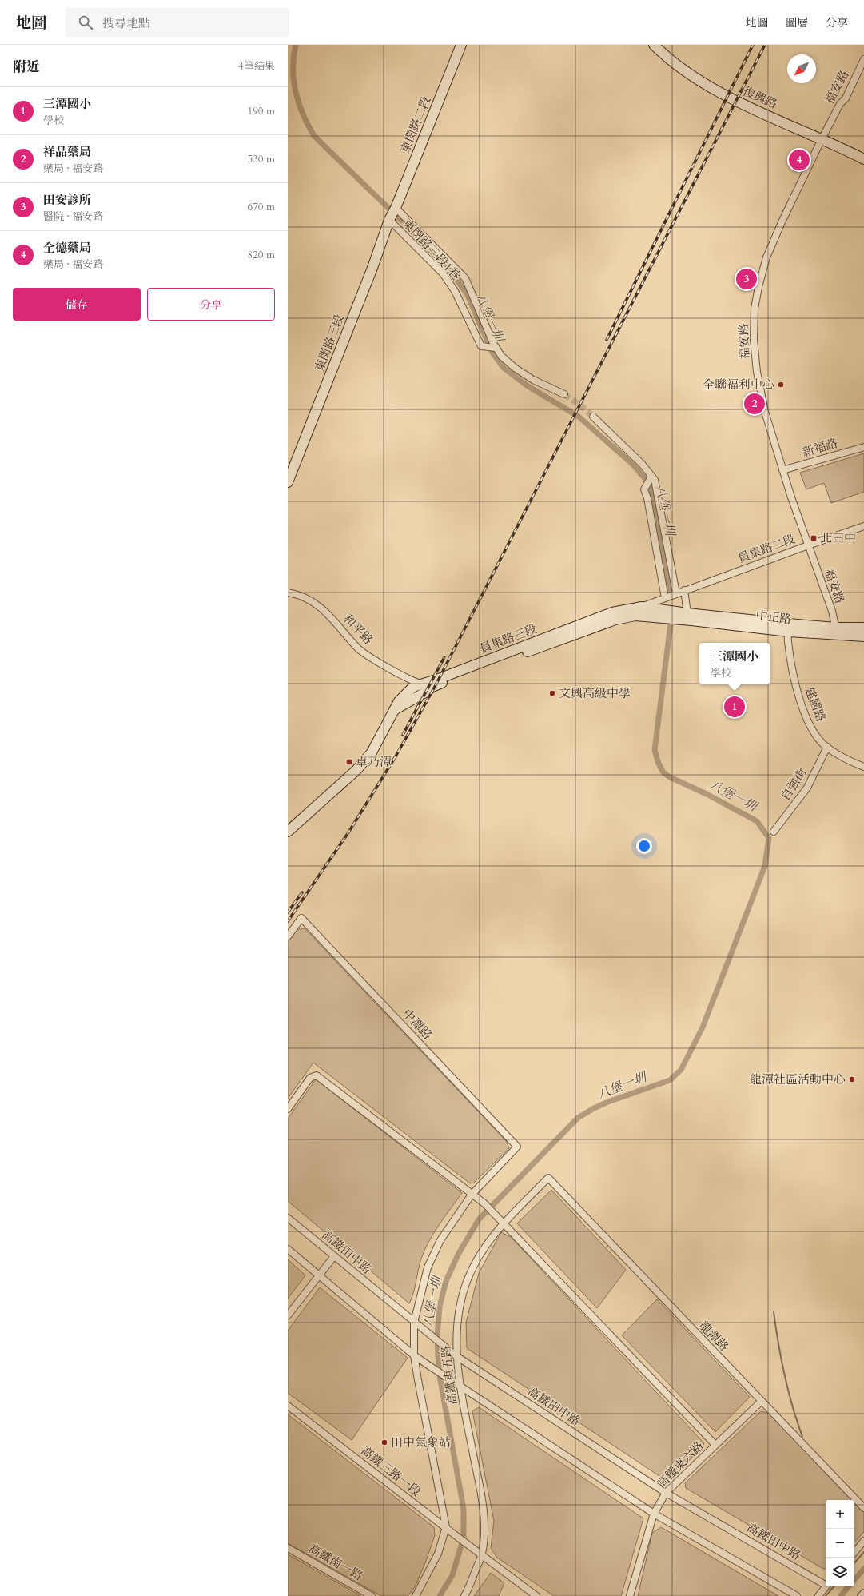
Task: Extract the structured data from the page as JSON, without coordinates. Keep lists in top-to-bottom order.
{
  "streets": {
    "street": [
      "福安路",
      "復興路",
      "東閔路二段",
      "東閔路三段1巷",
      "東閔路三段",
      "新福路",
      "員集路二段",
      "中正路",
      "和平路",
      "員集路三段",
      "建國路",
      "自強街",
      "中潭路",
      "高鐵田中路",
      "龍潭路",
      "高鐵東五路",
      "高鐵東六路",
      "高鐵三路一段",
      "高鐵南一路"
    ]
  },
  "crossings": [
    ["福安路", "復興路"],
    ["福安路", "新福路"],
    ["福安路", "員集路二段"],
    ["福安路", "中正路"],
    ["東閔路二段", "東閔路三段1巷"],
    ["東閔路二段", "東閔路三段"],
    ["東閔路三段1巷", "東閔路三段"],
    ["中正路", "建國路"],
    ["和平路", "員集路三段"],
    ["建國路", "自強街"],
    ["高鐵田中路", "高鐵東五路"],
    ["高鐵田中路", "高鐵東六路"],
    ["龍潭路", "高鐵東五路"],
    ["龍潭路", "高鐵東六路"],
    ["高鐵東五路", "高鐵三路一段"]
  ],
  "water": ["八堡一圳"],
  "places": {
    "other": [
      "全聯福利中心",
      "文興高級中學",
      "龍潭社區活動中心",
      "田中氣象站"
    ],
    "transit": ["北田中", "卓乃潭"]
  },
  "north": "bottom left",
  "page": {
    "header": "地圖",
    "search": "搜尋地點",
    "nav": ["地圖", "圖層", "分享"],
    "heading": ["附近", "4筆結果"],
    "list": [
      {
        "mark": "1",
        "name": "三潭國小",
        "note": "學校",
        "value": "190 m"
      },
      {
        "mark": "2",
        "name": "祥品藥局",
        "note": "藥局 · 福安路",
        "value": "530 m"
      },
      {
        "mark": "3",
        "name": "田安診所",
        "note": "醫院 · 福安路",
        "value": "670 m"
      },
      {
        "mark": "4",
        "name": "全德藥局",
        "note": "藥局 · 福安路",
        "value": "820 m"
      }
    ],
    "pins": [
      "4",
      "3",
      "2",
      "1"
    ],
    "buttons": ["儲存", "分享"],
    "popup": ["三潭國小", "學校"],
    "map_buttons": ["+", "−"]
  }
}
